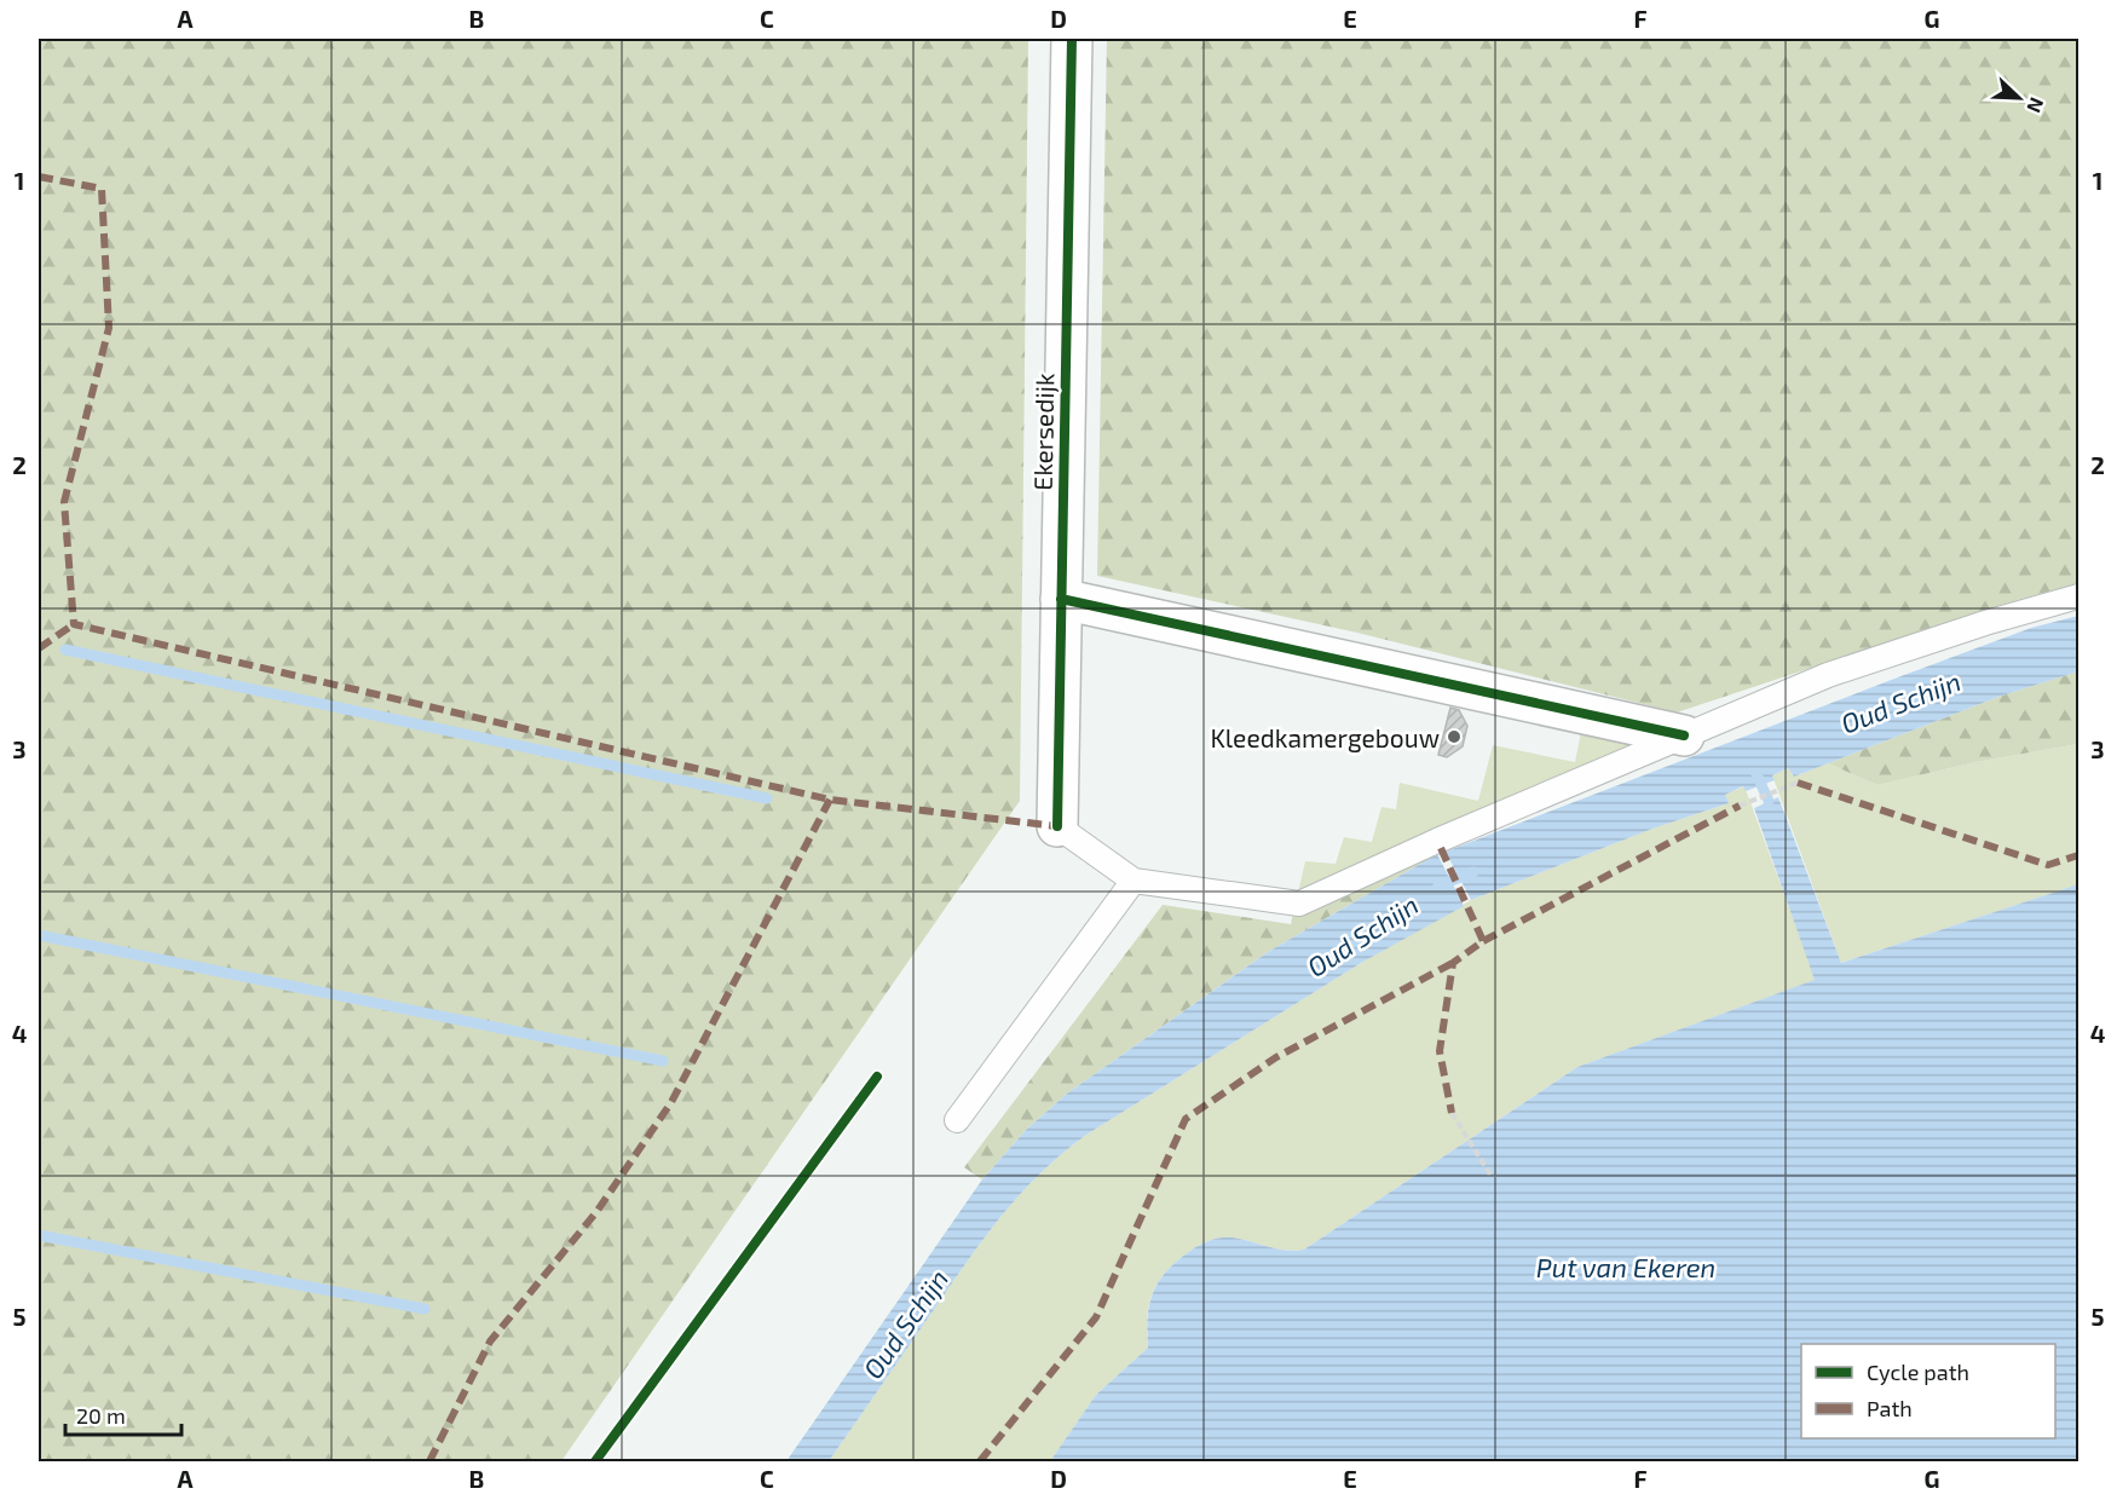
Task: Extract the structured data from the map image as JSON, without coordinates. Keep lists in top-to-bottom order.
{
  "streets": {
    "street": ["Ekersedijk"]
  },
  "water": ["Oud Schijn", "Put van Ekeren"],
  "places": ["Kleedkamergebouw"],
  "legend": ["Cycle path", "Path"],
  "scale_bar": "20 m",
  "north": "bottom right",
  "grid": {
    "columns": [
      "A",
      "B",
      "C",
      "D",
      "E",
      "F",
      "G"
    ],
    "rows": [
      "1",
      "2",
      "3",
      "4",
      "5"
    ]
  }
}
